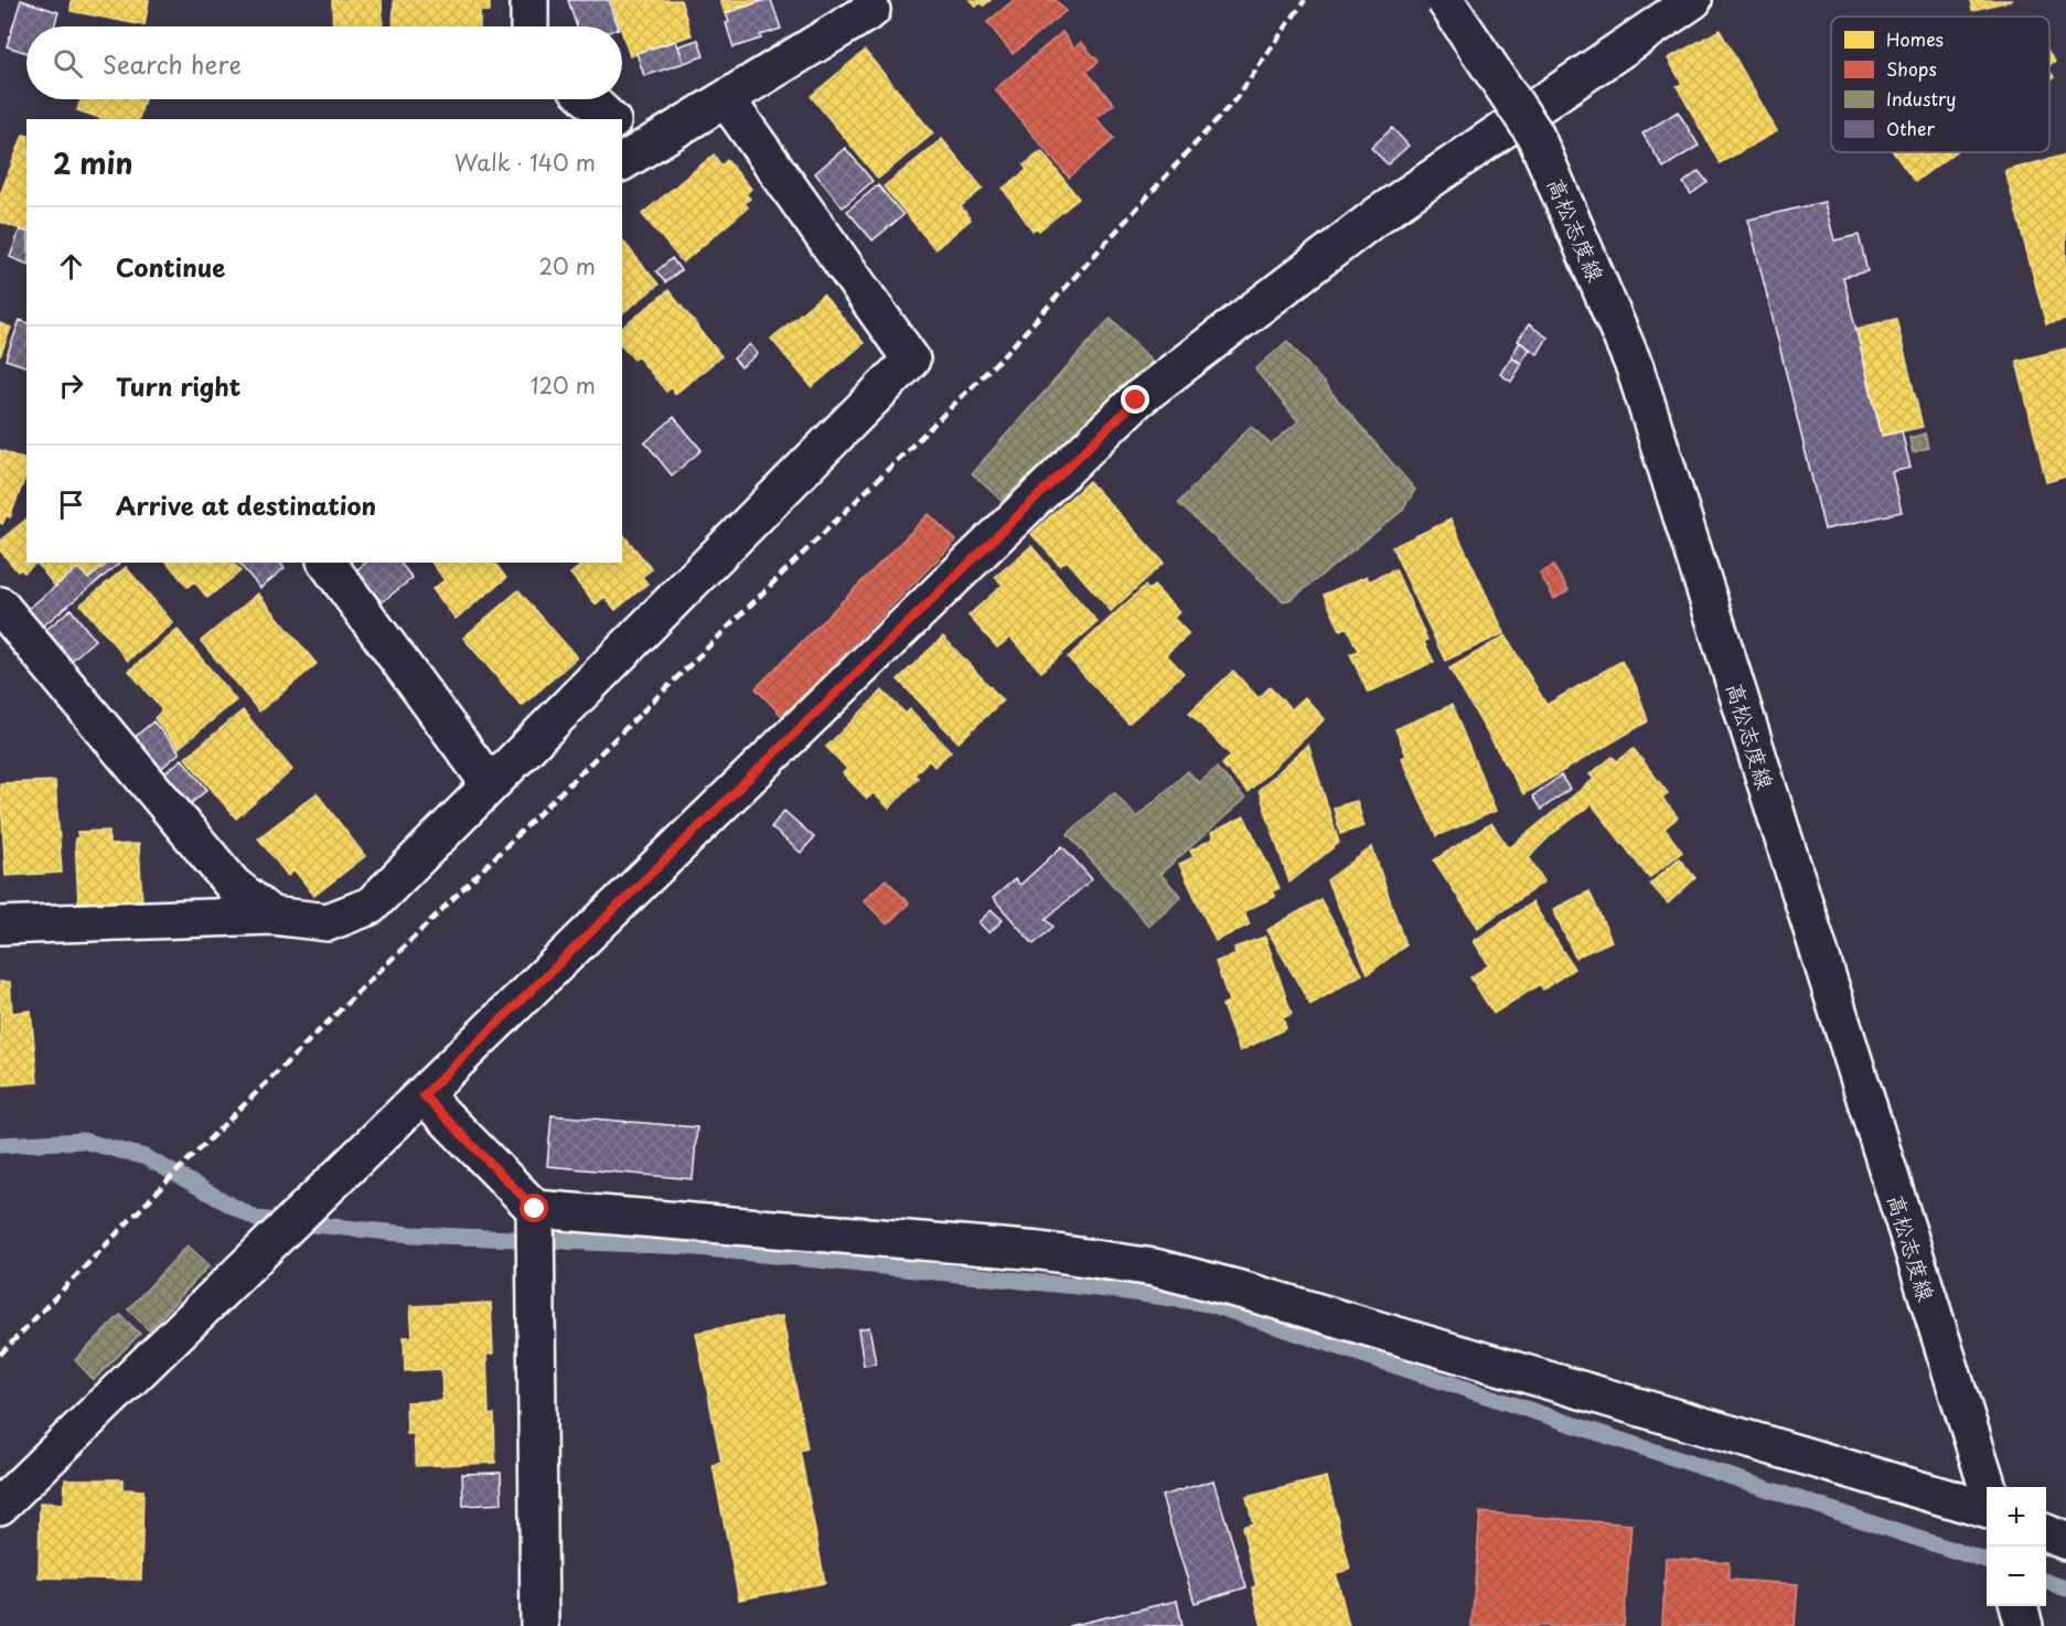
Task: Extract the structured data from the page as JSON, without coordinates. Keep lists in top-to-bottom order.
{
  "streets": {
    "street": ["高松志度線"]
  },
  "legend": [
    "Homes",
    "Shops",
    "Industry",
    "Other"
  ],
  "page": {
    "search": "Search here",
    "heading": ["2 min", "Walk · 140 m"],
    "list": [
      ["Continue", "20 m"],
      ["Turn right", "120 m"],
      "Arrive at destination"
    ],
    "map_buttons": ["+", "−"]
  }
}
